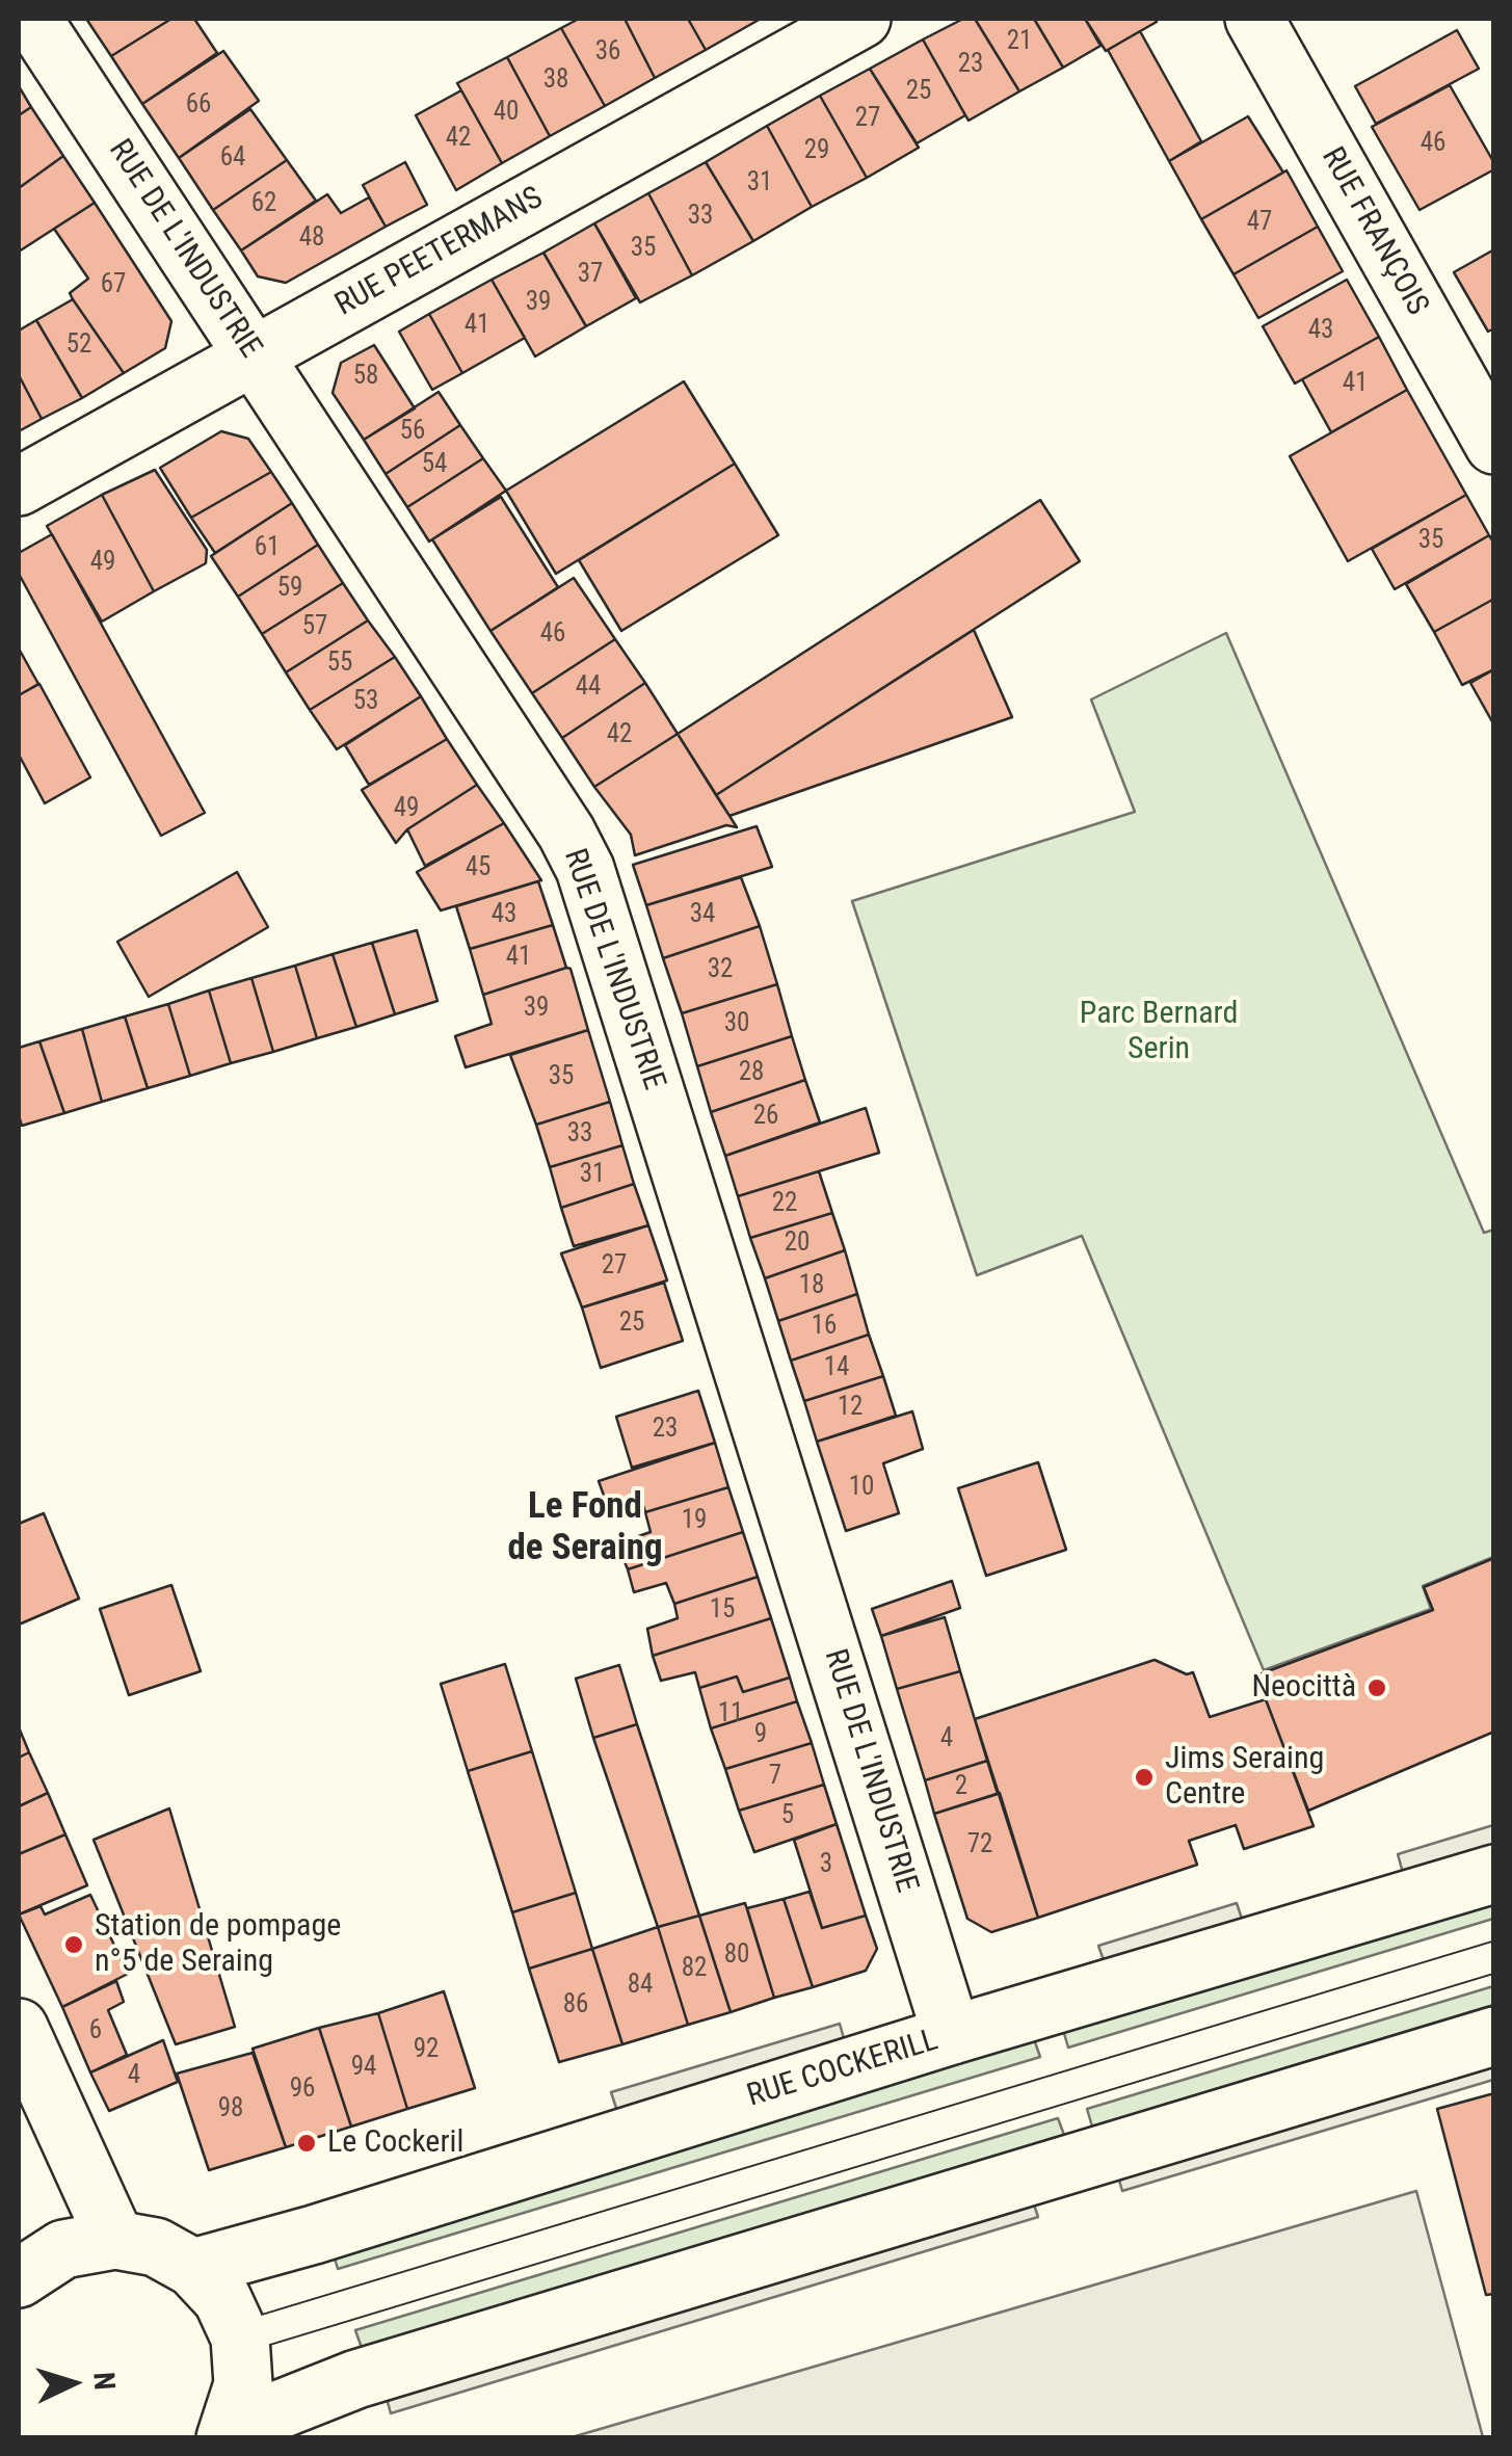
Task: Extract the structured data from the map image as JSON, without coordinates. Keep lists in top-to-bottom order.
{
  "streets": {
    "street": [
      "RUE FRANÇOIS",
      "RUE DE L'INDUSTRIE",
      "RUE PEETERMANS",
      "RUE COCKERILL"
    ]
  },
  "crossings": [
    ["RUE DE L'INDUSTRIE", "RUE PEETERMANS"],
    ["RUE DE L'INDUSTRIE", "RUE COCKERILL"]
  ],
  "districts": ["Le Fond de Seraing"],
  "parks": ["Parc Bernard Serin"],
  "places": [
    "Neocittà",
    "Jims Seraing Centre",
    "Station de pompage n°5 de Seraing",
    "Le Cockeril"
  ],
  "house_numbers": [
    "21",
    "36",
    "23",
    "38",
    "25",
    "66",
    "40",
    "27",
    "42",
    "46",
    "29",
    "64",
    "31",
    "62",
    "33",
    "47",
    "48",
    "35",
    "37",
    "67",
    "39",
    "41",
    "43",
    "52",
    "58",
    "41",
    "56",
    "54",
    "35",
    "61",
    "49",
    "59",
    "57",
    "46",
    "55",
    "44",
    "53",
    "42",
    "49",
    "45",
    "43",
    "34",
    "41",
    "32",
    "39",
    "30",
    "28",
    "35",
    "26",
    "33",
    "31",
    "22",
    "20",
    "27",
    "18",
    "25",
    "16",
    "14",
    "12",
    "23",
    "10",
    "19",
    "15",
    "11",
    "9",
    "4",
    "7",
    "2",
    "5",
    "72",
    "3",
    "80",
    "82",
    "84",
    "86",
    "6",
    "92",
    "94",
    "4",
    "96",
    "98"
  ],
  "north": "right"
}
